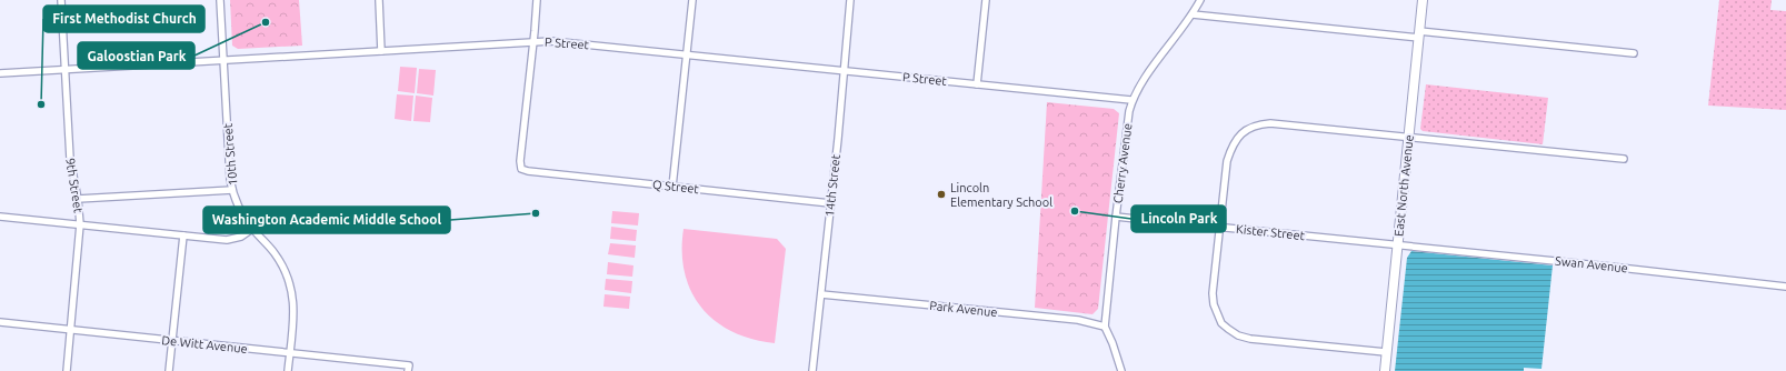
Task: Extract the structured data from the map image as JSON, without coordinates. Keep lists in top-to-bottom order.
{
  "streets": {
    "street": [
      "P Street",
      "10th Street",
      "Cherry Avenue",
      "9th Street",
      "14th Street",
      "East North Avenue",
      "Q Street",
      "Kister Street",
      "Swan Avenue",
      "Park Avenue",
      "De Witt Avenue"
    ]
  },
  "crossings": [
    ["P Street", "10th Street"],
    ["P Street", "Cherry Avenue"],
    ["P Street", "9th Street"],
    ["P Street", "14th Street"],
    ["P Street", "Q Street"],
    ["10th Street", "De Witt Avenue"],
    ["Cherry Avenue", "Kister Street"],
    ["Cherry Avenue", "Park Avenue"],
    ["9th Street", "De Witt Avenue"],
    ["14th Street", "Q Street"],
    ["14th Street", "Park Avenue"],
    ["East North Avenue", "Kister Street"],
    ["East North Avenue", "Swan Avenue"],
    ["Kister Street", "Swan Avenue"]
  ],
  "places": [
    "Galoostian Park",
    "First Methodist Church",
    "Lincoln Elementary School",
    "Lincoln Park",
    "Washington Academic Middle School"
  ]
}
